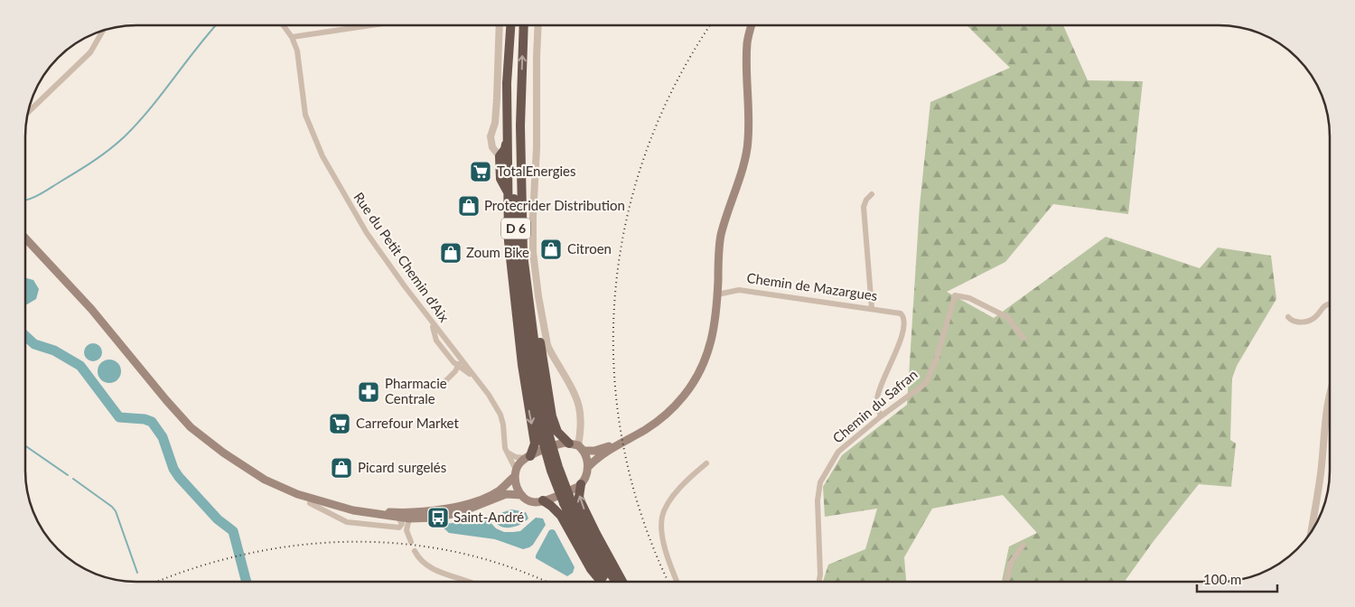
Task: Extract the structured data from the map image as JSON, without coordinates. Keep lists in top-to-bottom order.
{
  "streets": {
    "highway": ["D 6"],
    "street": ["Rue du Petit Chemin d'Aix", "Chemin de Mazargues", "Chemin du Safran"]
  },
  "crossings": [
    ["Chemin de Mazargues", "Chemin du Safran"]
  ],
  "places": {
    "supermarket": ["TotalEnergies", "Carrefour Market"],
    "shop": [
      "Protecrider Distribution",
      "Citroen",
      "Zoum Bike",
      "Picard surgelés"
    ],
    "pharmacy": ["Pharmacie Centrale"],
    "bus stop": ["Saint-André"]
  },
  "scale_bar": "100 m"
}
